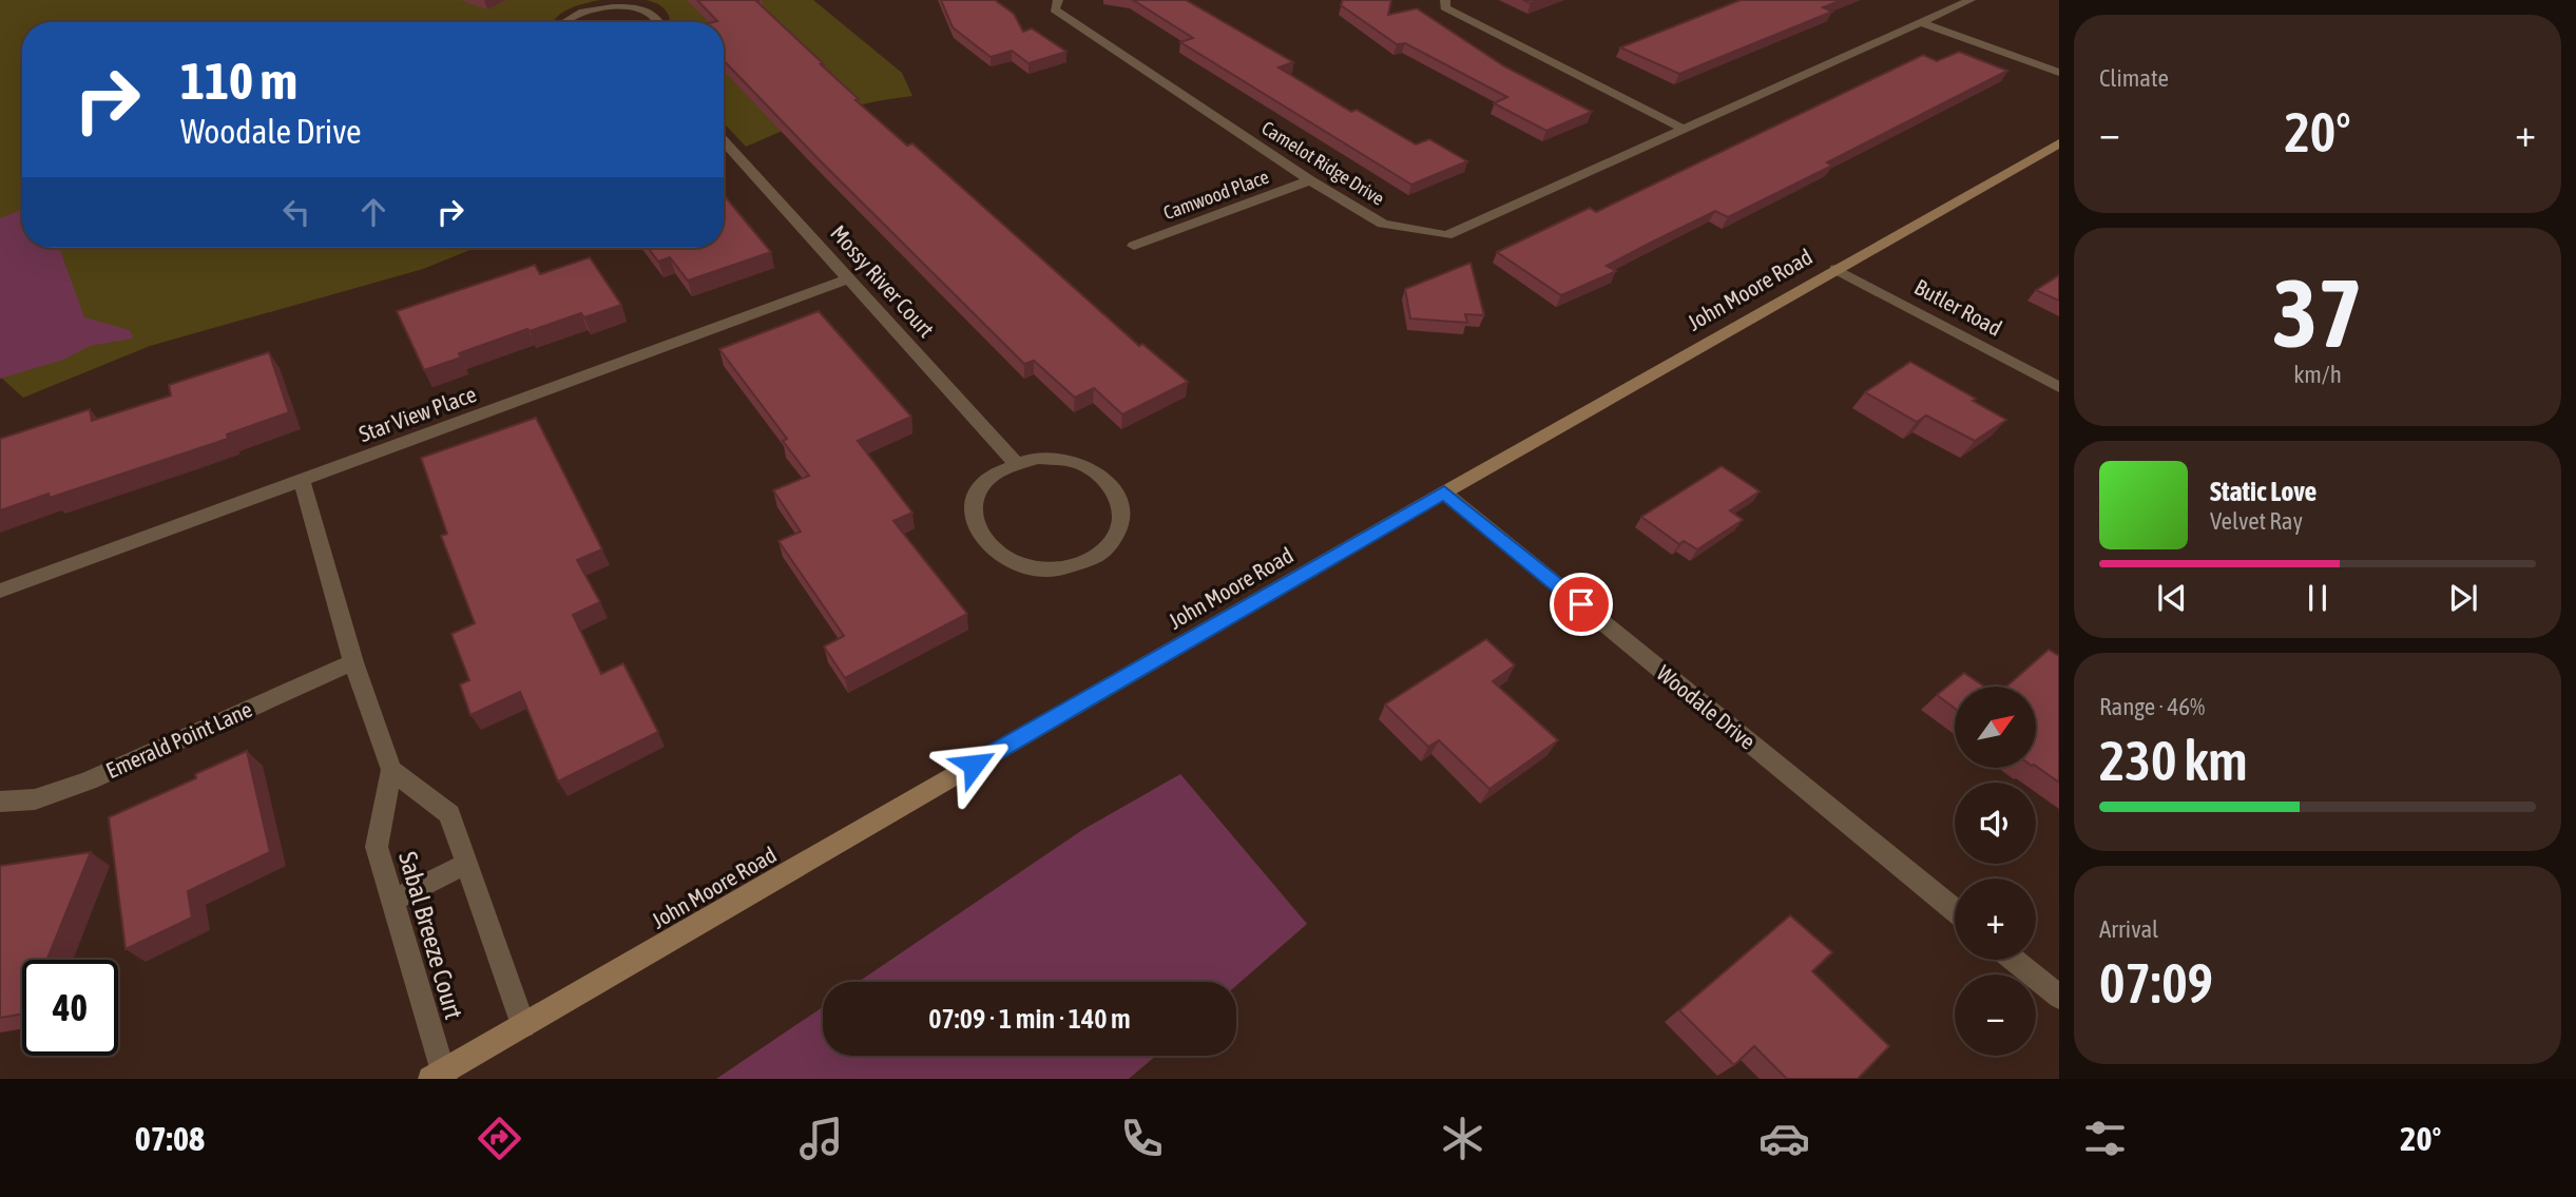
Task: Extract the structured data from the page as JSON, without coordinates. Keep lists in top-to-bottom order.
{
  "streets": {
    "street": [
      "Camelot Ridge Drive",
      "Camwood Place",
      "Mossy River Court",
      "John Moore Road",
      "Butler Road",
      "Star View Place",
      "Woodale Drive",
      "Emerald Point Lane",
      "Sabal Breeze Court"
    ]
  },
  "crossings": [
    ["Camelot Ridge Drive", "Camwood Place"],
    ["Mossy River Court", "Star View Place"],
    ["John Moore Road", "Butler Road"],
    ["John Moore Road", "Woodale Drive"],
    ["John Moore Road", "Sabal Breeze Court"]
  ],
  "north": "top right",
  "page": {
    "tile": [
      "Climate",
      ["37", "km/h"],
      ["Range · 46%", "230 km"],
      ["Arrival", "07:09"]
    ],
    "turn": ["110 m", "Woodale Drive"],
    "heat": ["−", "20°", "+"],
    "song": ["Static Love", "Velvet Ray"],
    "map_buttons": ["+", "−"],
    "limit": "40",
    "trip": "07:09 · 1 min · 140 m",
    "tabs": ["07:08", "20°"]
  }
}
